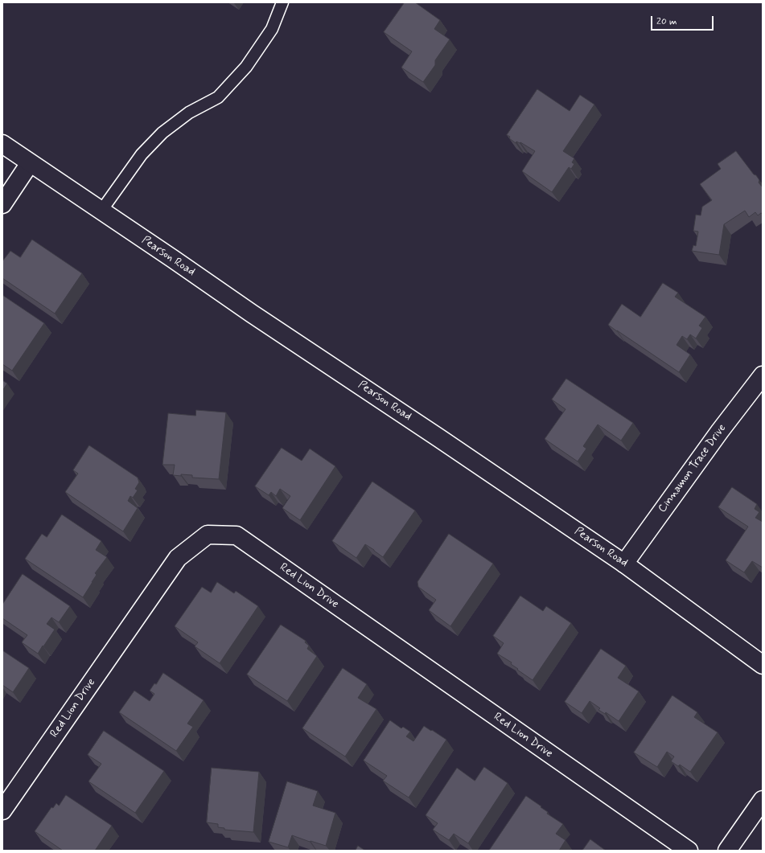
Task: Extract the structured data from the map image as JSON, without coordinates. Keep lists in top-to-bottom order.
{
  "streets": {
    "street": ["Pearson Road", "Cinnamon Trace Drive", "Red Lion Drive"]
  },
  "crossings": [
    ["Pearson Road", "Cinnamon Trace Drive"]
  ],
  "scale_bar": "20 m"
}
